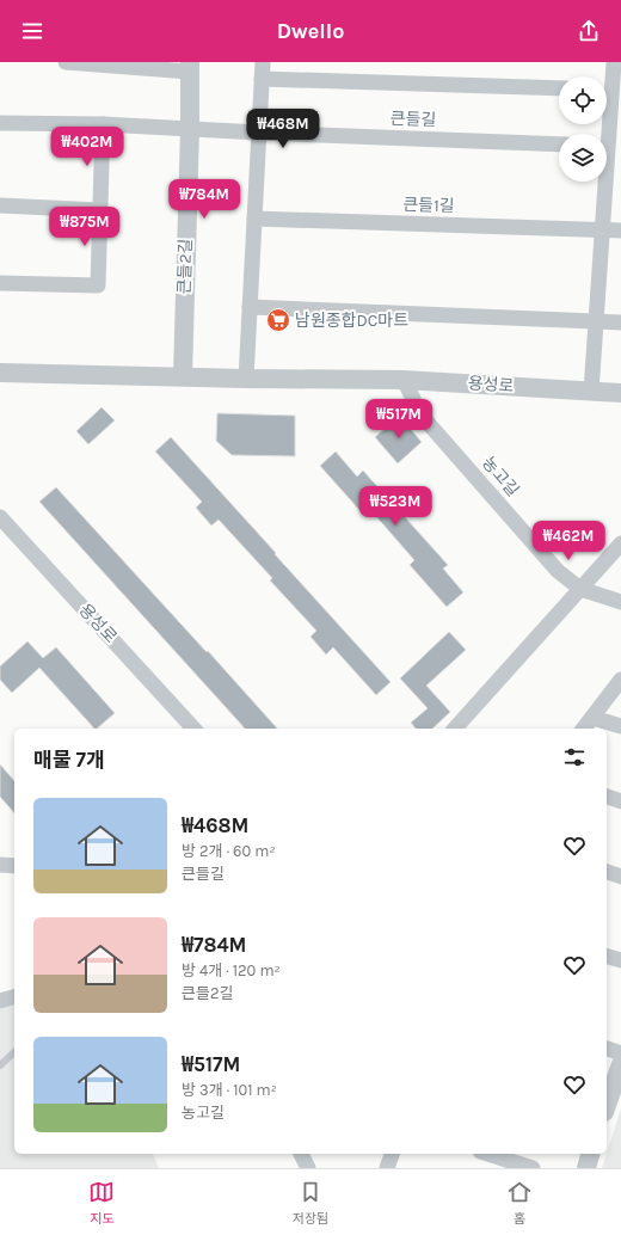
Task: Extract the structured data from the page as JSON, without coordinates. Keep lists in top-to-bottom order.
{
  "streets": {
    "street": [
      "큰들길",
      "큰들1길",
      "큰들2길",
      "용성로",
      "농고길"
    ]
  },
  "crossings": [
    ["큰들길", "큰들2길"],
    ["큰들2길", "용성로"],
    ["용성로", "농고길"]
  ],
  "places": {
    "supermarket": ["남원종합DC마트"]
  },
  "page": {
    "header": "Dwello",
    "price": [
      "₩468M",
      "₩402M",
      "₩784M",
      "₩875M",
      "₩517M",
      "₩523M",
      "₩462M"
    ],
    "heading": "매물 7개",
    "list": [
      {
        "name": "₩468M",
        "note": "방 2개 · 60 m² · 큰들길"
      },
      {
        "name": "₩784M",
        "note": "방 4개 · 120 m² · 큰들2길"
      },
      {
        "name": "₩517M",
        "note": "방 3개 · 101 m² · 농고길"
      }
    ],
    "tabs": ["지도", "저장됨", "홈"]
  }
}
